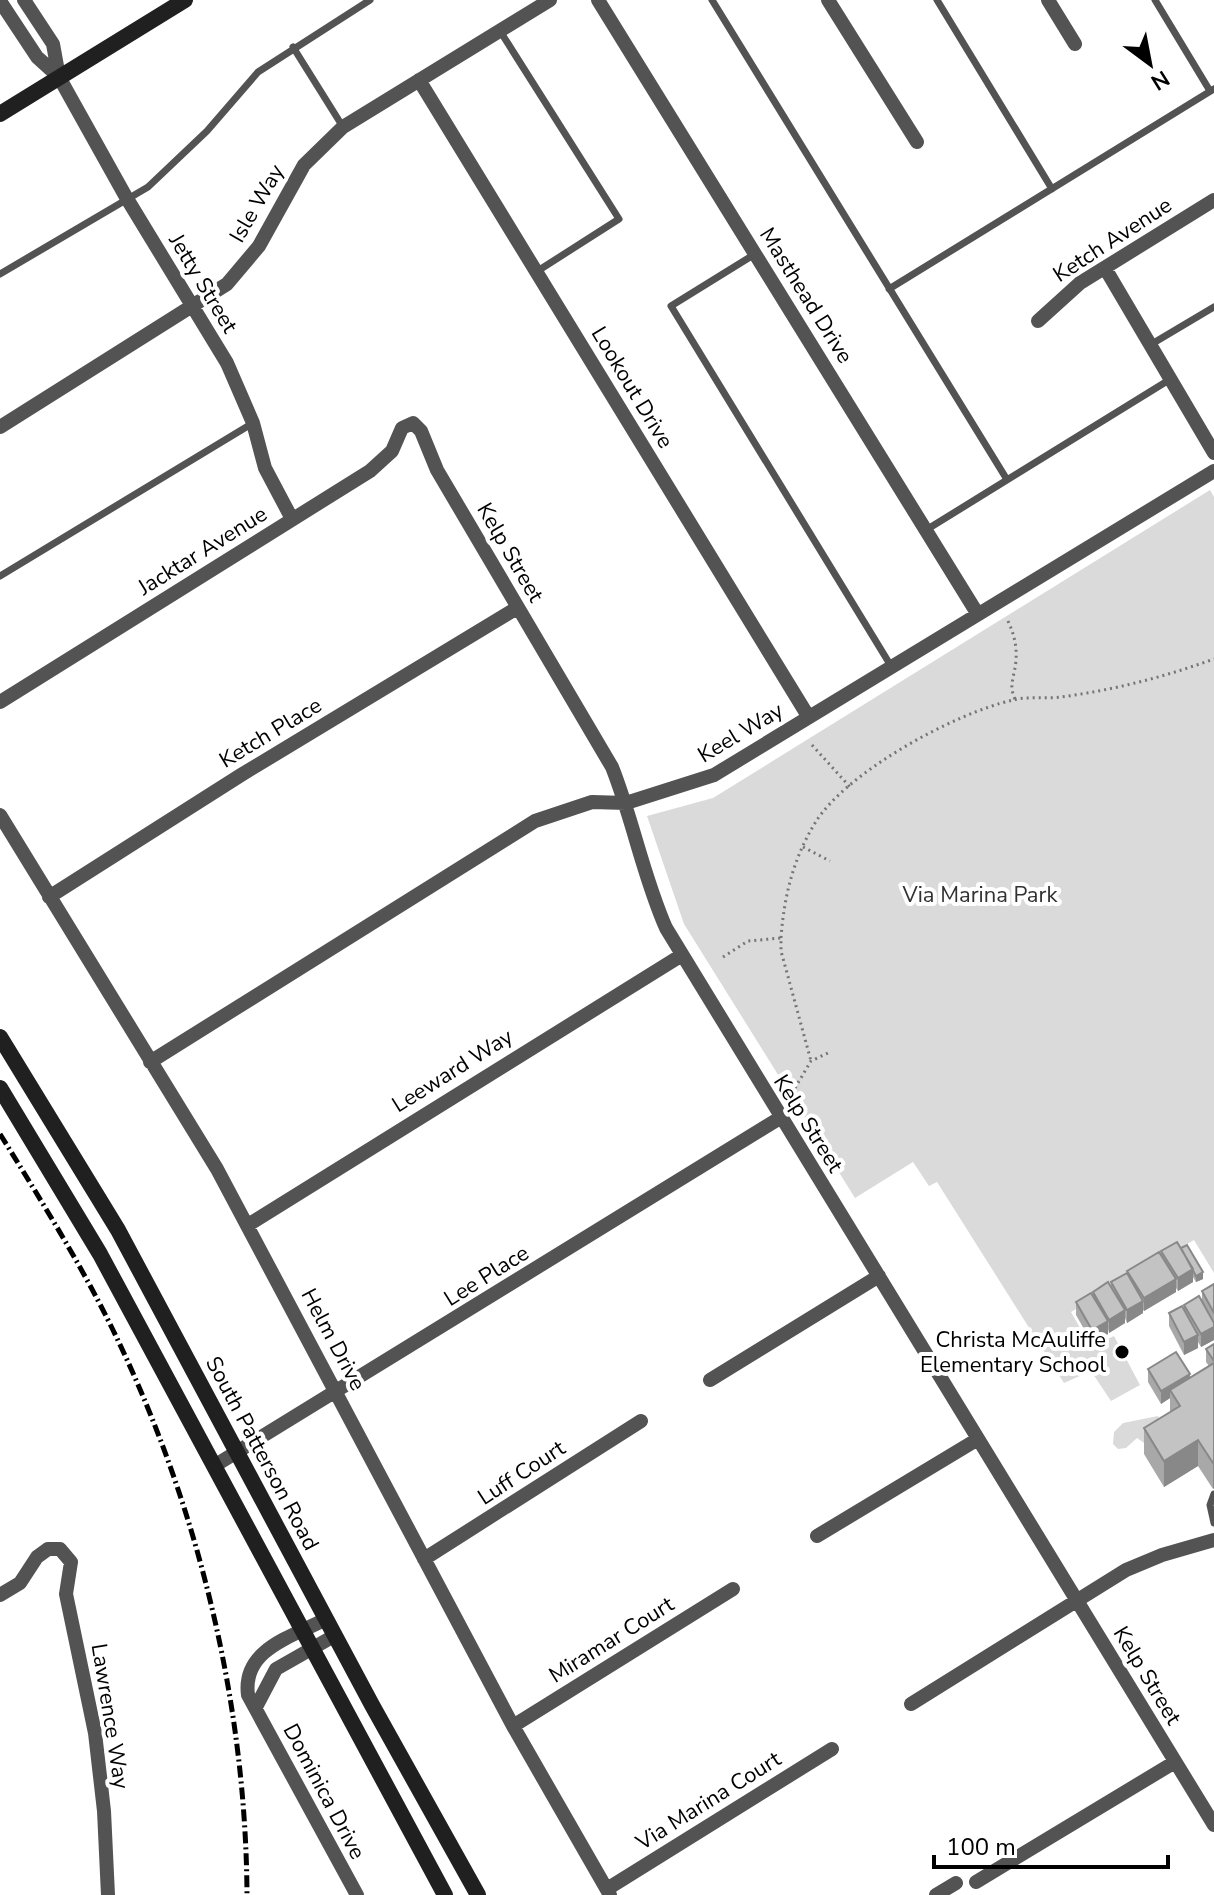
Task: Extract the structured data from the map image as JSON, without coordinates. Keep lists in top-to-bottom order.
{
  "streets": {
    "street": [
      "Isle Way",
      "Ketch Avenue",
      "Jetty Street",
      "Masthead Drive",
      "Lookout Drive",
      "Jacktar Avenue",
      "Kelp Street",
      "Ketch Place",
      "Keel Way",
      "Leeward Way",
      "Lee Place",
      "Helm Drive",
      "South Patterson Road",
      "Luff Court",
      "Miramar Court",
      "Lawrence Way",
      "Dominica Drive",
      "Via Marina Court"
    ]
  },
  "crossings": [
    ["Isle Way", "Jetty Street"],
    ["Isle Way", "Lookout Drive"],
    ["Jetty Street", "Jacktar Avenue"],
    ["Masthead Drive", "Keel Way"],
    ["Lookout Drive", "Keel Way"],
    ["Jacktar Avenue", "Kelp Street"],
    ["Kelp Street", "Ketch Place"],
    ["Kelp Street", "Keel Way"],
    ["Kelp Street", "Leeward Way"],
    ["Kelp Street", "Lee Place"],
    ["Ketch Place", "Helm Drive"],
    ["Keel Way", "Helm Drive"],
    ["Leeward Way", "Helm Drive"],
    ["Lee Place", "Helm Drive"],
    ["Lee Place", "South Patterson Road"],
    ["Helm Drive", "Luff Court"],
    ["Helm Drive", "Miramar Court"],
    ["Helm Drive", "Via Marina Court"],
    ["South Patterson Road", "Dominica Drive"]
  ],
  "parks": ["Via Marina Park"],
  "places": ["Christa McAuliffe Elementary School"],
  "scale_bar": "100 m",
  "north": "bottom right"
}
